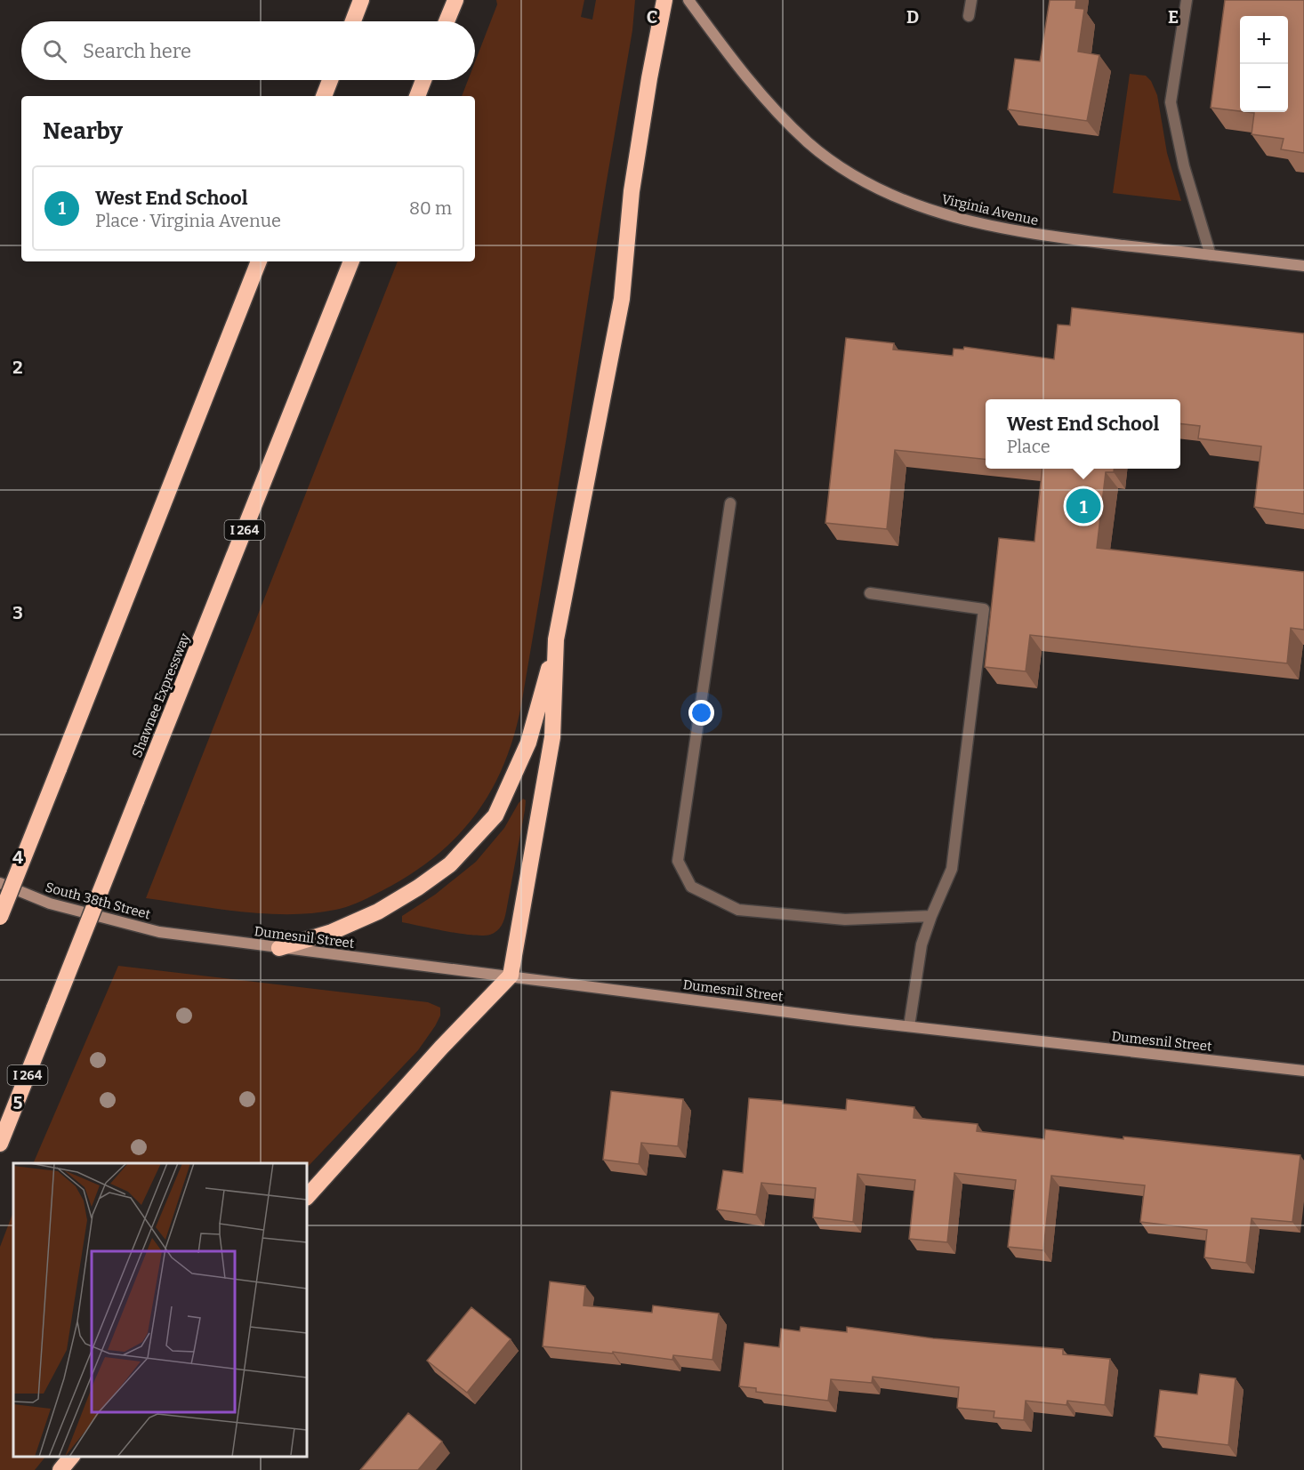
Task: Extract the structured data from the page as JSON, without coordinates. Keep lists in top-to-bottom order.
{
  "streets": {
    "highway": ["I 264", "Shawnee Expressway"],
    "main road": ["Virginia Avenue", "South 38th Street", "Dumesnil Street"]
  },
  "crossings": [
    ["South 38th Street", "Dumesnil Street"]
  ],
  "page": {
    "map_buttons": ["+", "−"],
    "search": "Search here",
    "heading": "Nearby",
    "list": [
      {
        "mark": "1",
        "name": "West End School",
        "note": "Place · Virginia Avenue",
        "value": "80 m"
      }
    ],
    "popup": ["West End School", "Place"],
    "pins": "1"
  },
  "grid": {
    "columns": ["C", "D", "E"],
    "rows": [
      "2",
      "3",
      "4",
      "5"
    ]
  }
}
